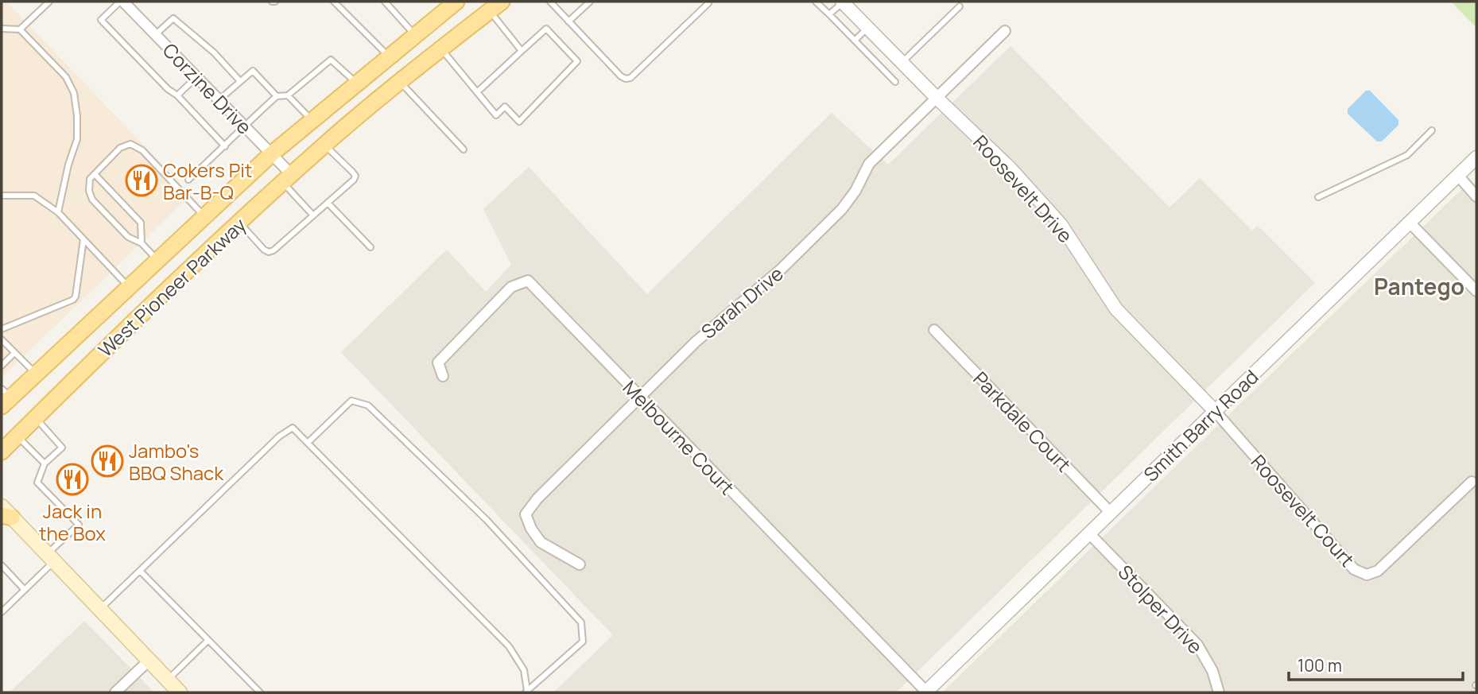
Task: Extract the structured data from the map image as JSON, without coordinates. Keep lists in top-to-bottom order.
{
  "streets": {
    "main road": ["West Pioneer Parkway"],
    "street": [
      "Corzine Drive",
      "Roosevelt Drive",
      "Sarah Drive",
      "Parkdale Court",
      "Smith Barry Road",
      "Melbourne Court",
      "Roosevelt Court",
      "Stolper Drive"
    ]
  },
  "crossings": [
    ["Corzine Drive", "West Pioneer Parkway"],
    ["Roosevelt Drive", "Sarah Drive"],
    ["Roosevelt Drive", "Smith Barry Road"],
    ["Roosevelt Drive", "Roosevelt Court"],
    ["Sarah Drive", "Melbourne Court"],
    ["Parkdale Court", "Smith Barry Road"],
    ["Smith Barry Road", "Melbourne Court"],
    ["Smith Barry Road", "Roosevelt Court"],
    ["Smith Barry Road", "Stolper Drive"]
  ],
  "districts": ["Pantego"],
  "places": {
    "restaurant": ["Cokers Pit Bar-B-Q", "Jambo's BBQ Shack", "Jack in the Box"]
  },
  "scale_bar": "100 m"
}
